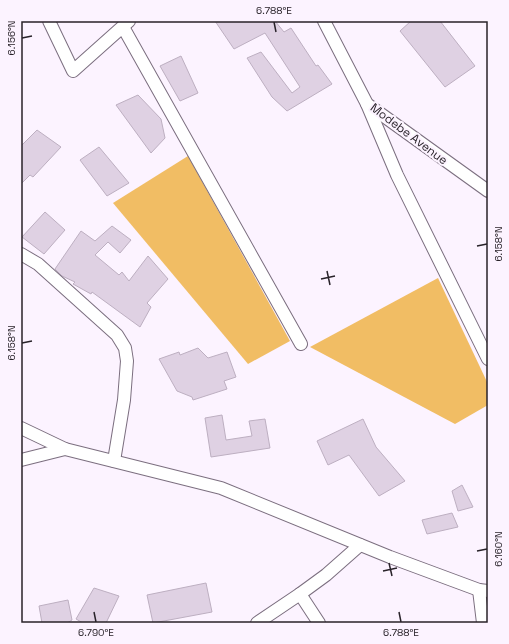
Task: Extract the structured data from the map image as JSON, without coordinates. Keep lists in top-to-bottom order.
{
  "streets": {
    "street": ["Modebe Avenue"]
  },
  "coordinates": [
    "6.788°E",
    "6.156°N",
    "6.158°N",
    "6.160°N",
    "6.790°E"
  ]
}
